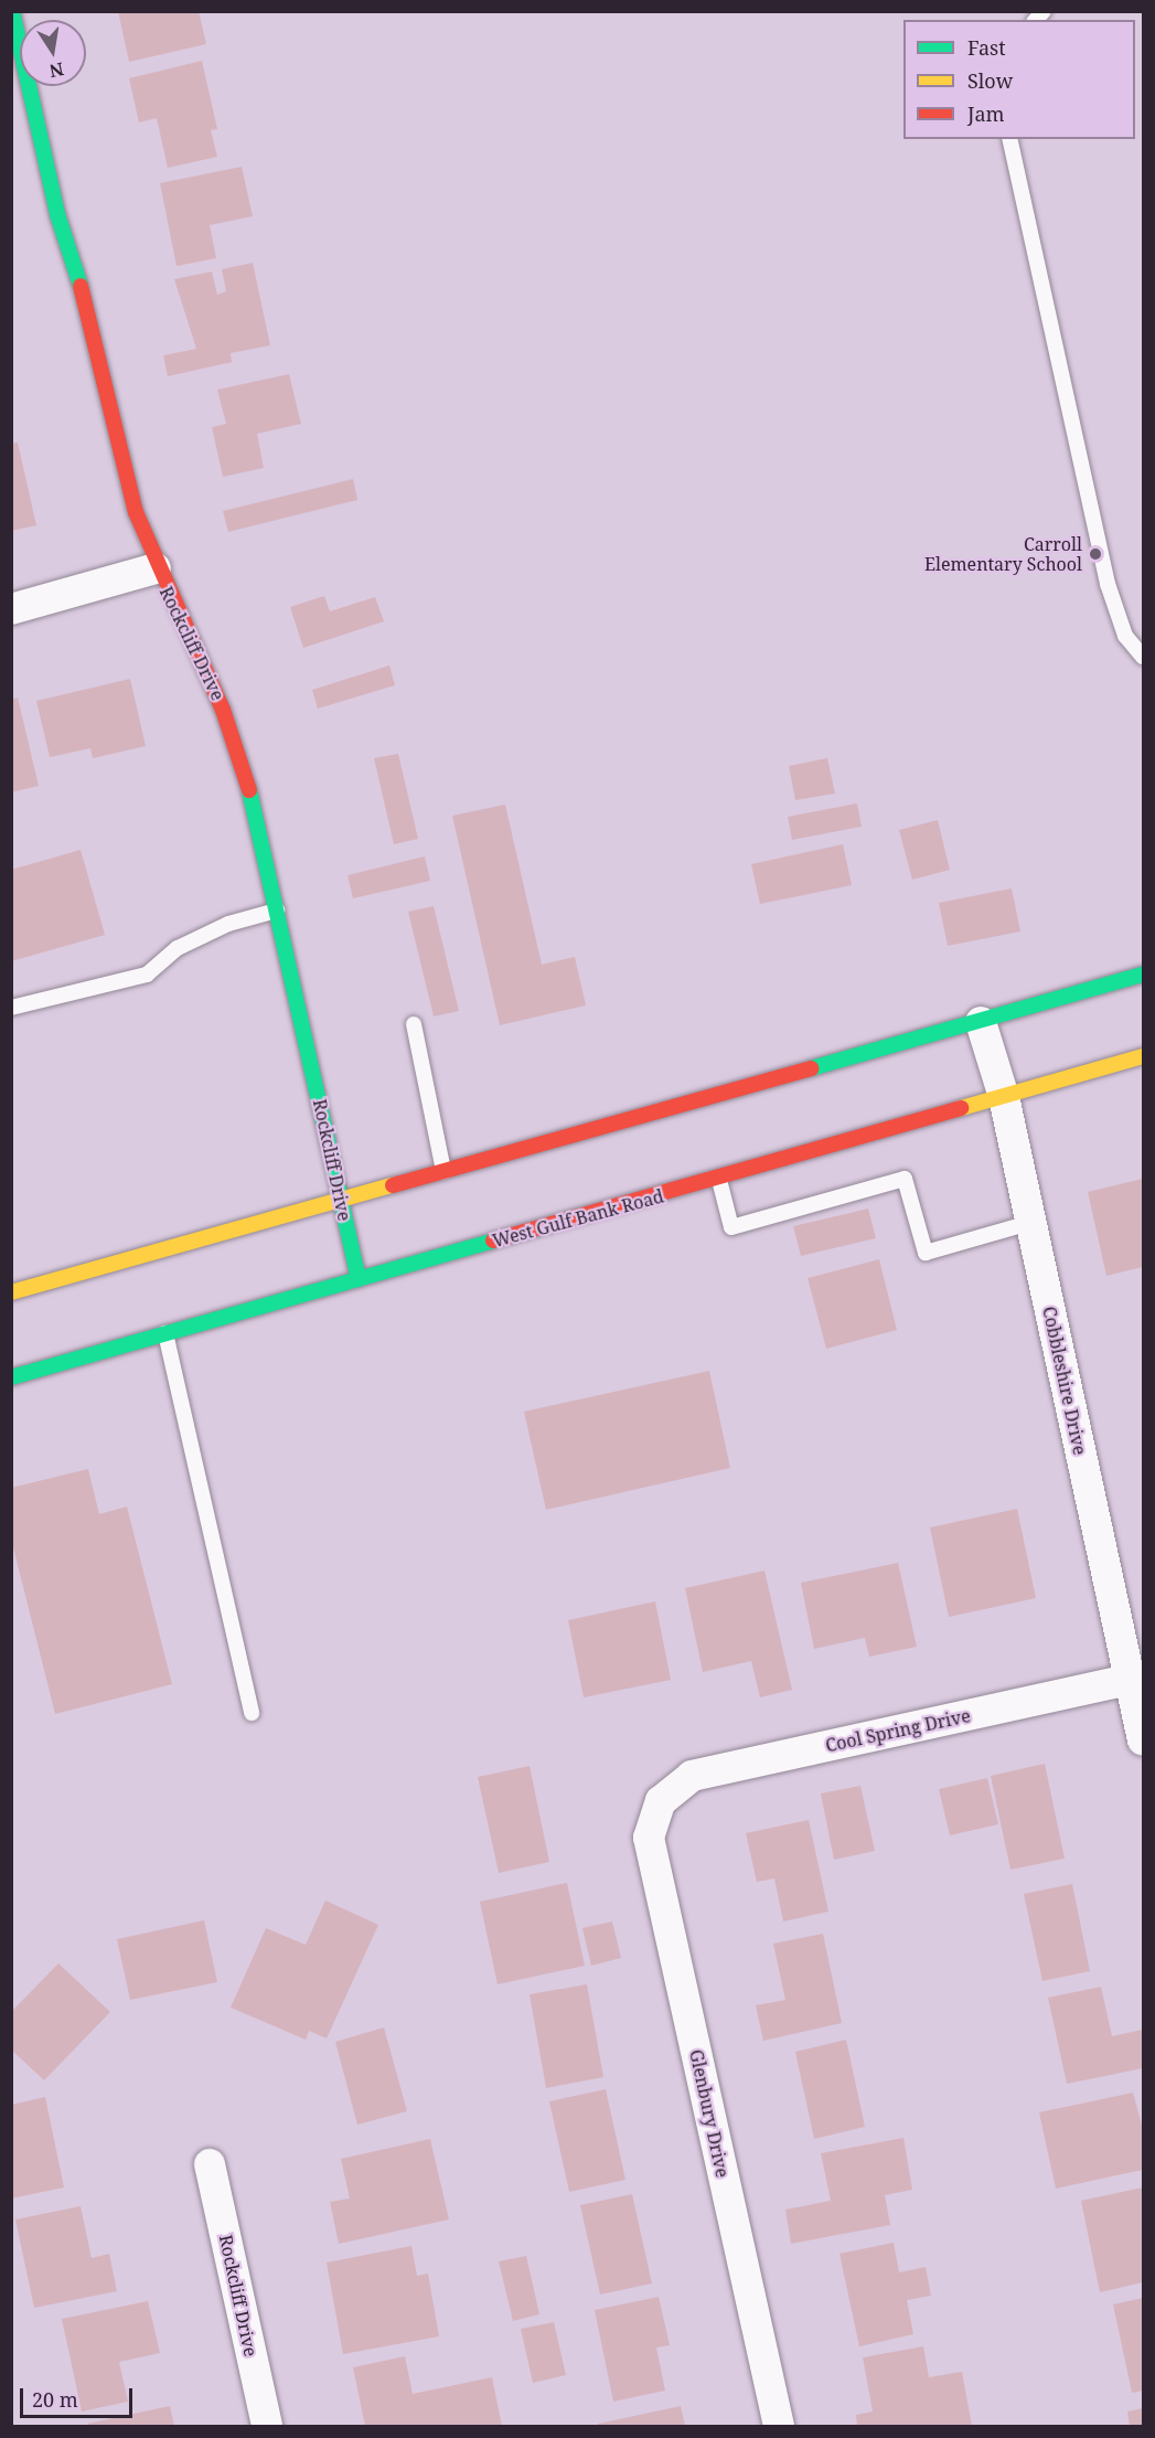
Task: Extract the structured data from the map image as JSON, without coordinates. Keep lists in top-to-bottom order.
{
  "streets": {
    "main road": ["Rockcliff Drive", "West Gulf Bank Road"],
    "street": ["Cobbleshire Drive", "Cool Spring Drive", "Glenbury Drive"]
  },
  "crossings": [
    ["Rockcliff Drive", "West Gulf Bank Road"],
    ["West Gulf Bank Road", "Cobbleshire Drive"],
    ["Cobbleshire Drive", "Cool Spring Drive"],
    ["Cool Spring Drive", "Glenbury Drive"]
  ],
  "places": ["Carroll Elementary School"],
  "legend": ["Fast", "Slow", "Jam"],
  "scale_bar": "20 m",
  "north": "bottom"
}
